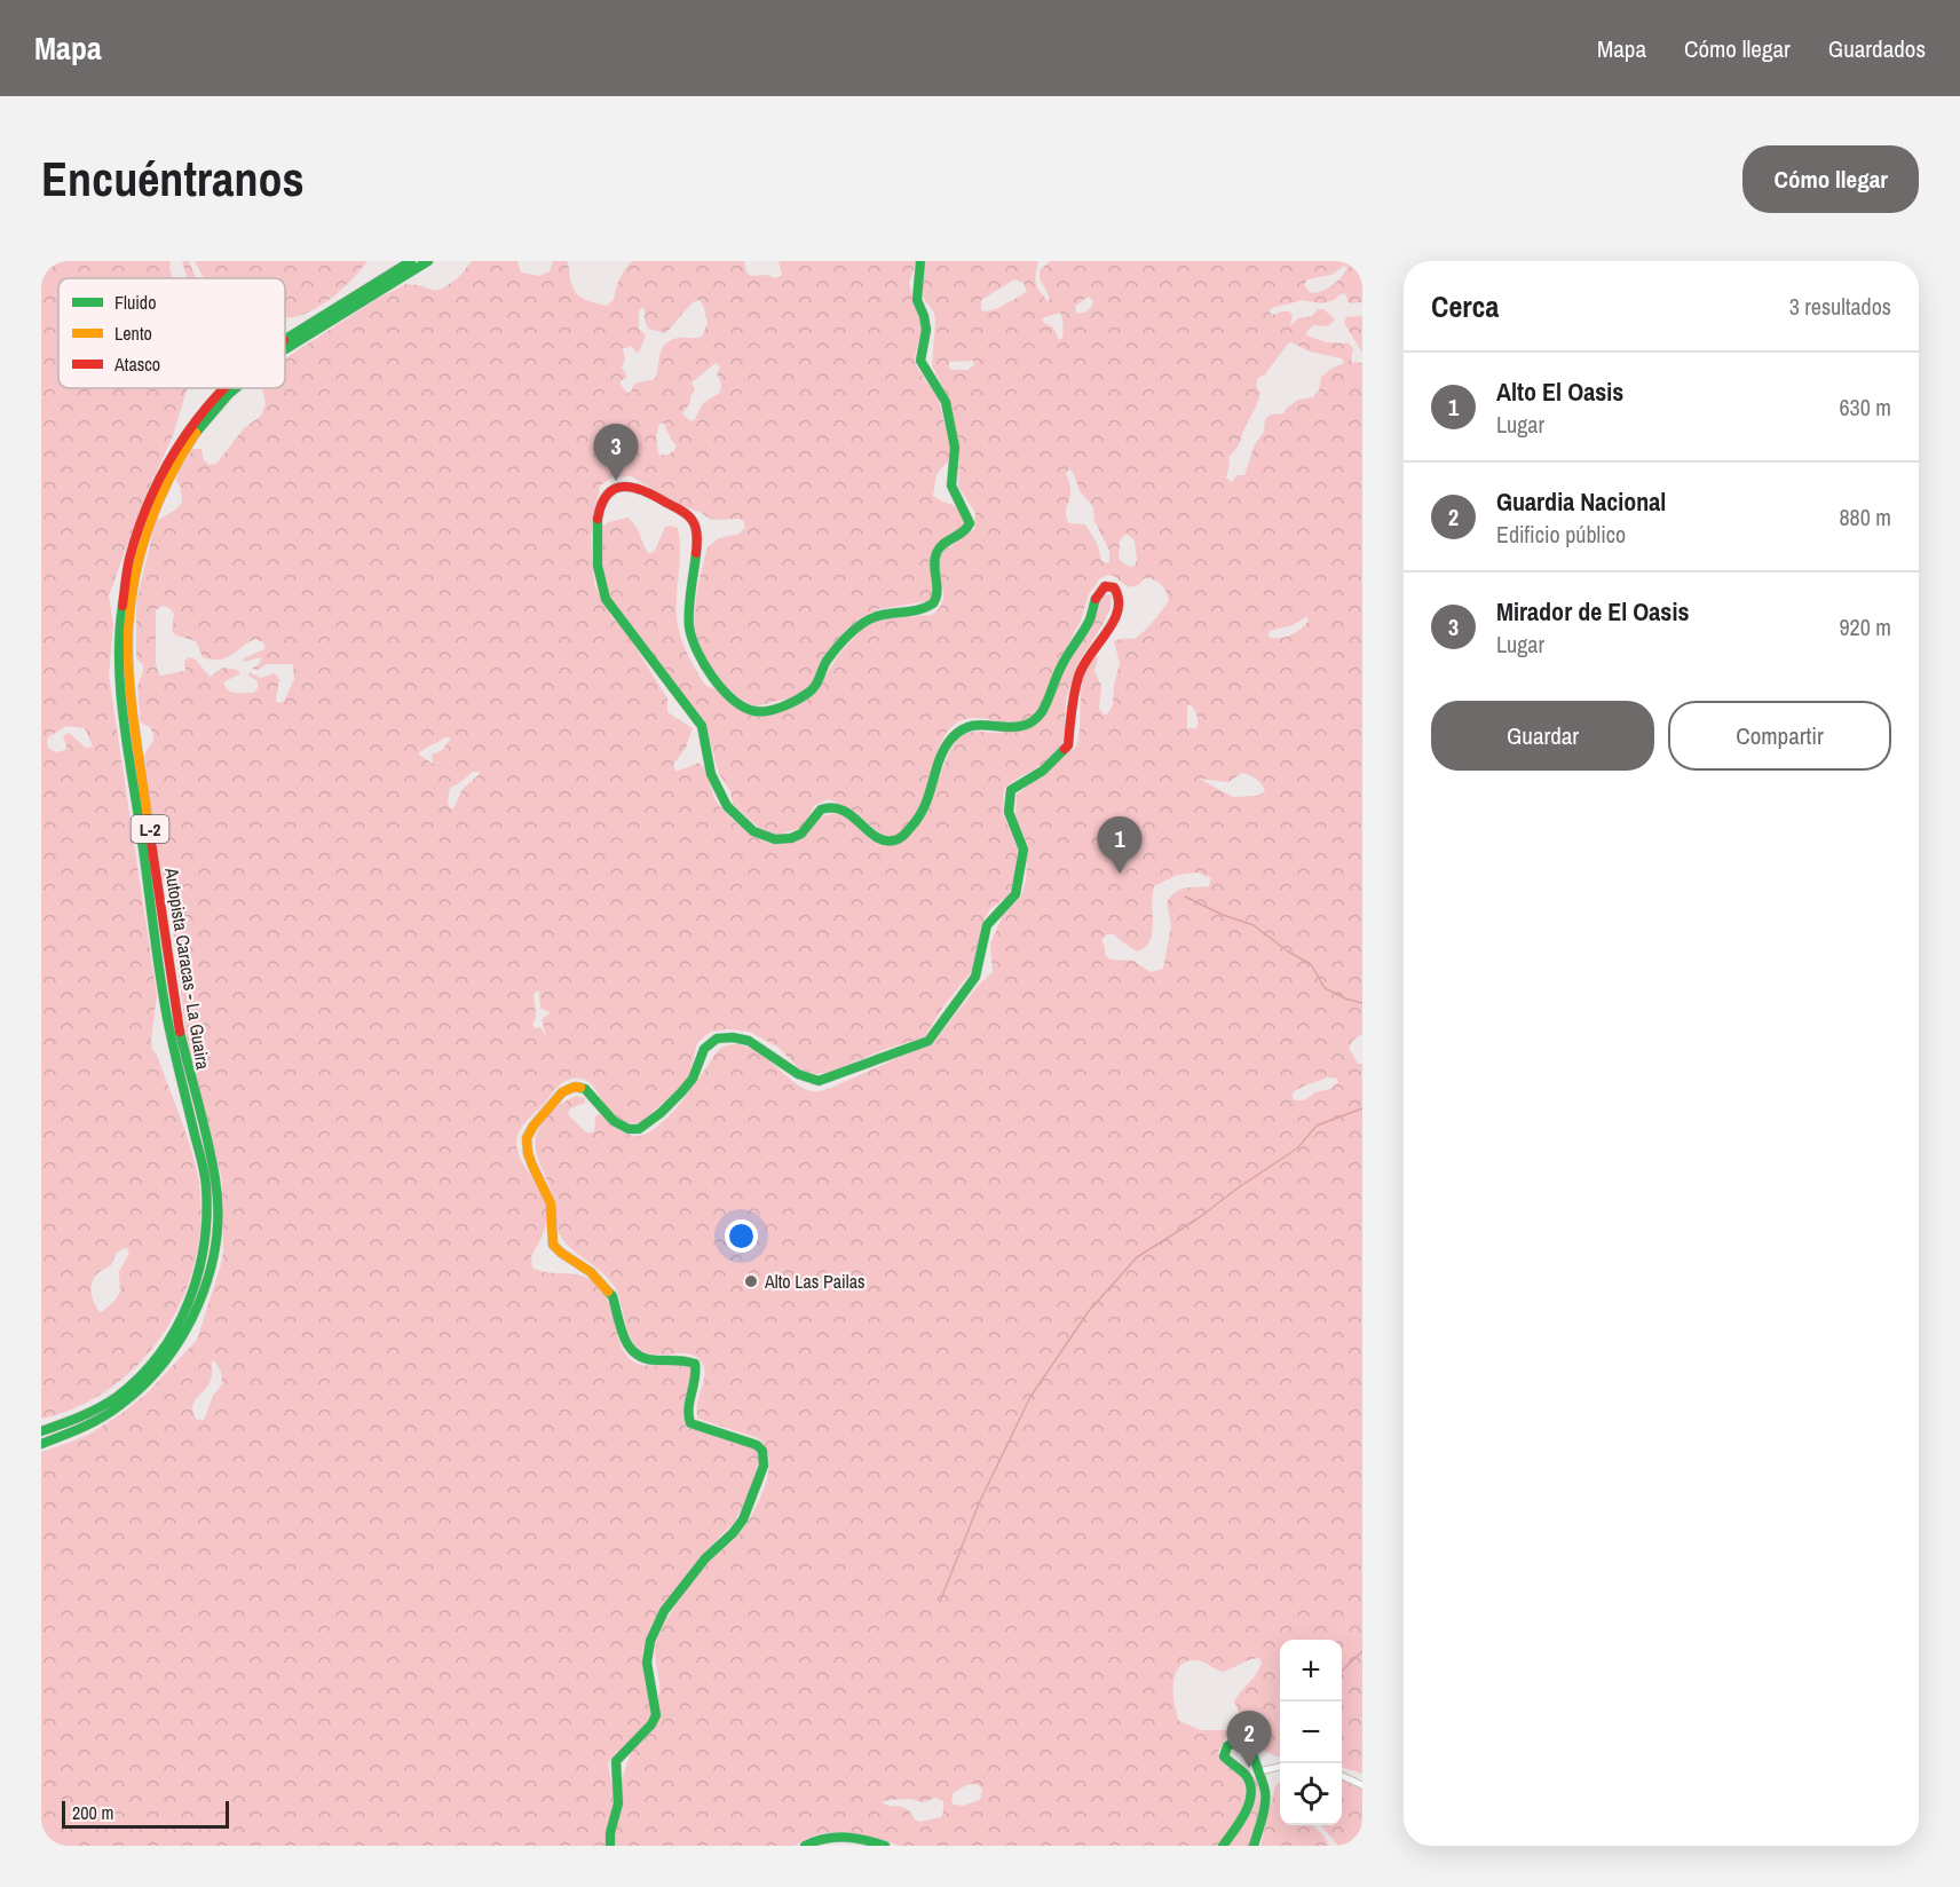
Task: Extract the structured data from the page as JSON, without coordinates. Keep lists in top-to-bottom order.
{
  "streets": {
    "main road": ["L-2", "Autopista Caracas - La Guaira"]
  },
  "places": ["Alto Las Pailas"],
  "legend": ["Fluido", "Lento", "Atasco"],
  "scale_bar": "200 m",
  "page": {
    "header": "Mapa",
    "nav": ["Mapa", "Cómo llegar", "Guardados"],
    "buttons": [
      "Cómo llegar",
      ["Guardar", "Compartir"]
    ],
    "title": "Encuéntranos",
    "heading": ["Cerca", "3 resultados"],
    "list": [
      {
        "mark": "1",
        "name": "Alto El Oasis",
        "note": "Lugar",
        "value": "630 m"
      },
      {
        "mark": "2",
        "name": "Guardia Nacional",
        "note": "Edificio público",
        "value": "880 m"
      },
      {
        "mark": "3",
        "name": "Mirador de El Oasis",
        "note": "Lugar",
        "value": "920 m"
      }
    ],
    "pins": ["3", "1", "2"],
    "map_buttons": ["+", "−"],
    "scale": "200 m"
  }
}
